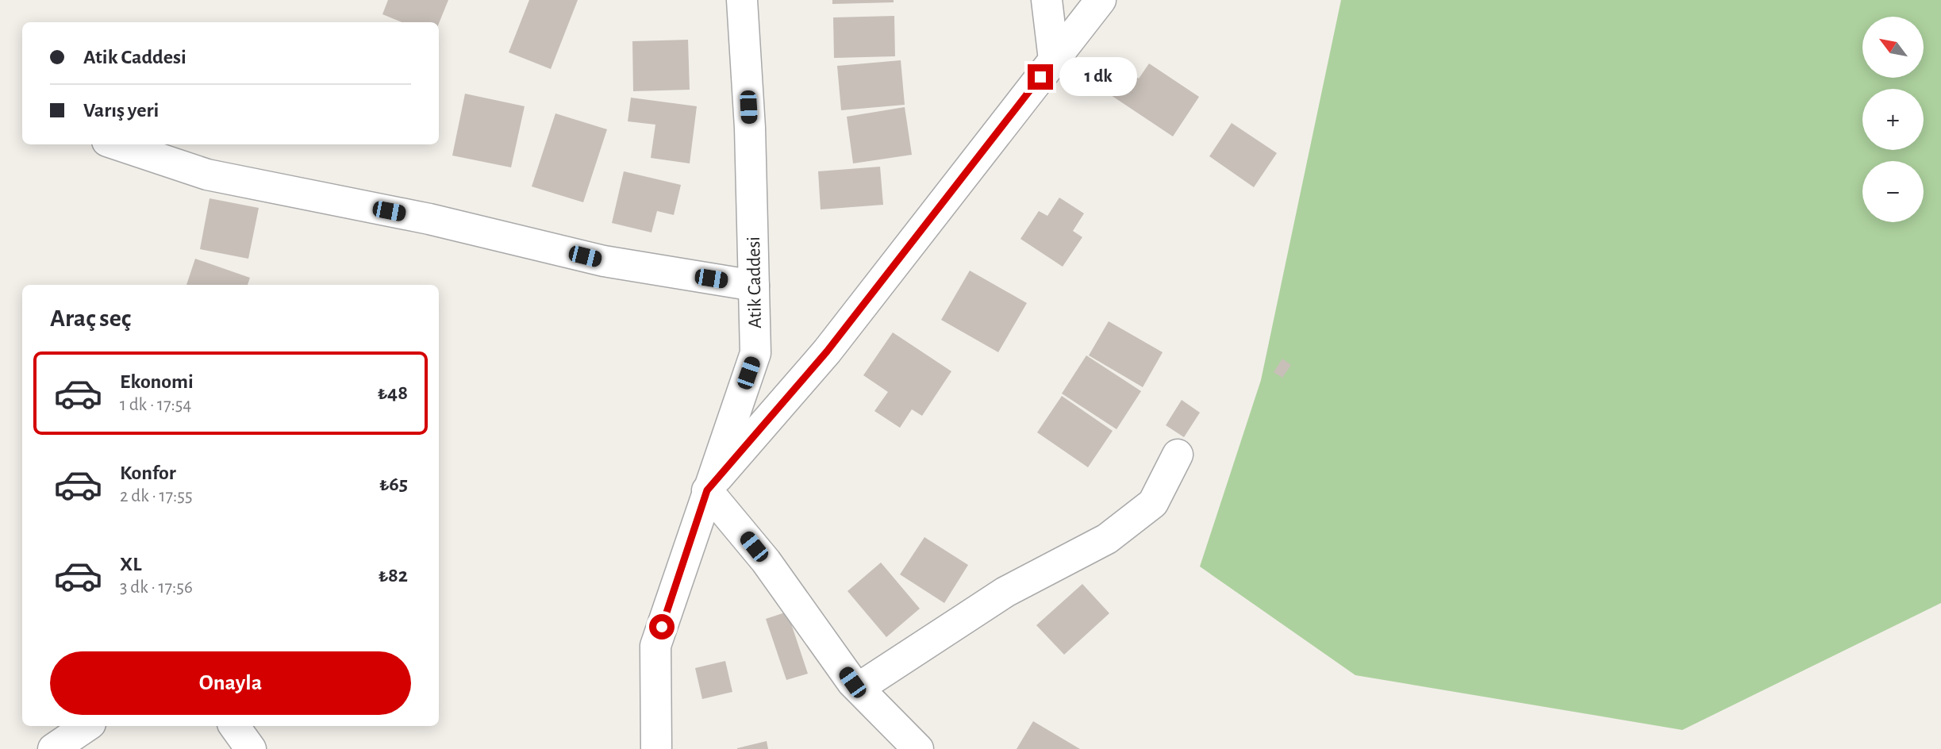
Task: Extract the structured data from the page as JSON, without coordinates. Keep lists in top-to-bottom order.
{
  "streets": {
    "street": ["Atik Caddesi"]
  },
  "north": "top left",
  "page": {
    "map_buttons": ["+", "−"],
    "banner": ["Atik Caddesi", "Varış yeri"],
    "bubble": "1 dk",
    "heading": "Araç seç",
    "list": [
      {
        "name": "Ekonomi",
        "note": "1 dk · 17:54",
        "value": "₺48"
      },
      {
        "name": "Konfor",
        "note": "2 dk · 17:55",
        "value": "₺65"
      },
      {
        "name": "XL",
        "note": "3 dk · 17:56",
        "value": "₺82"
      }
    ],
    "buttons": "Onayla"
  }
}
